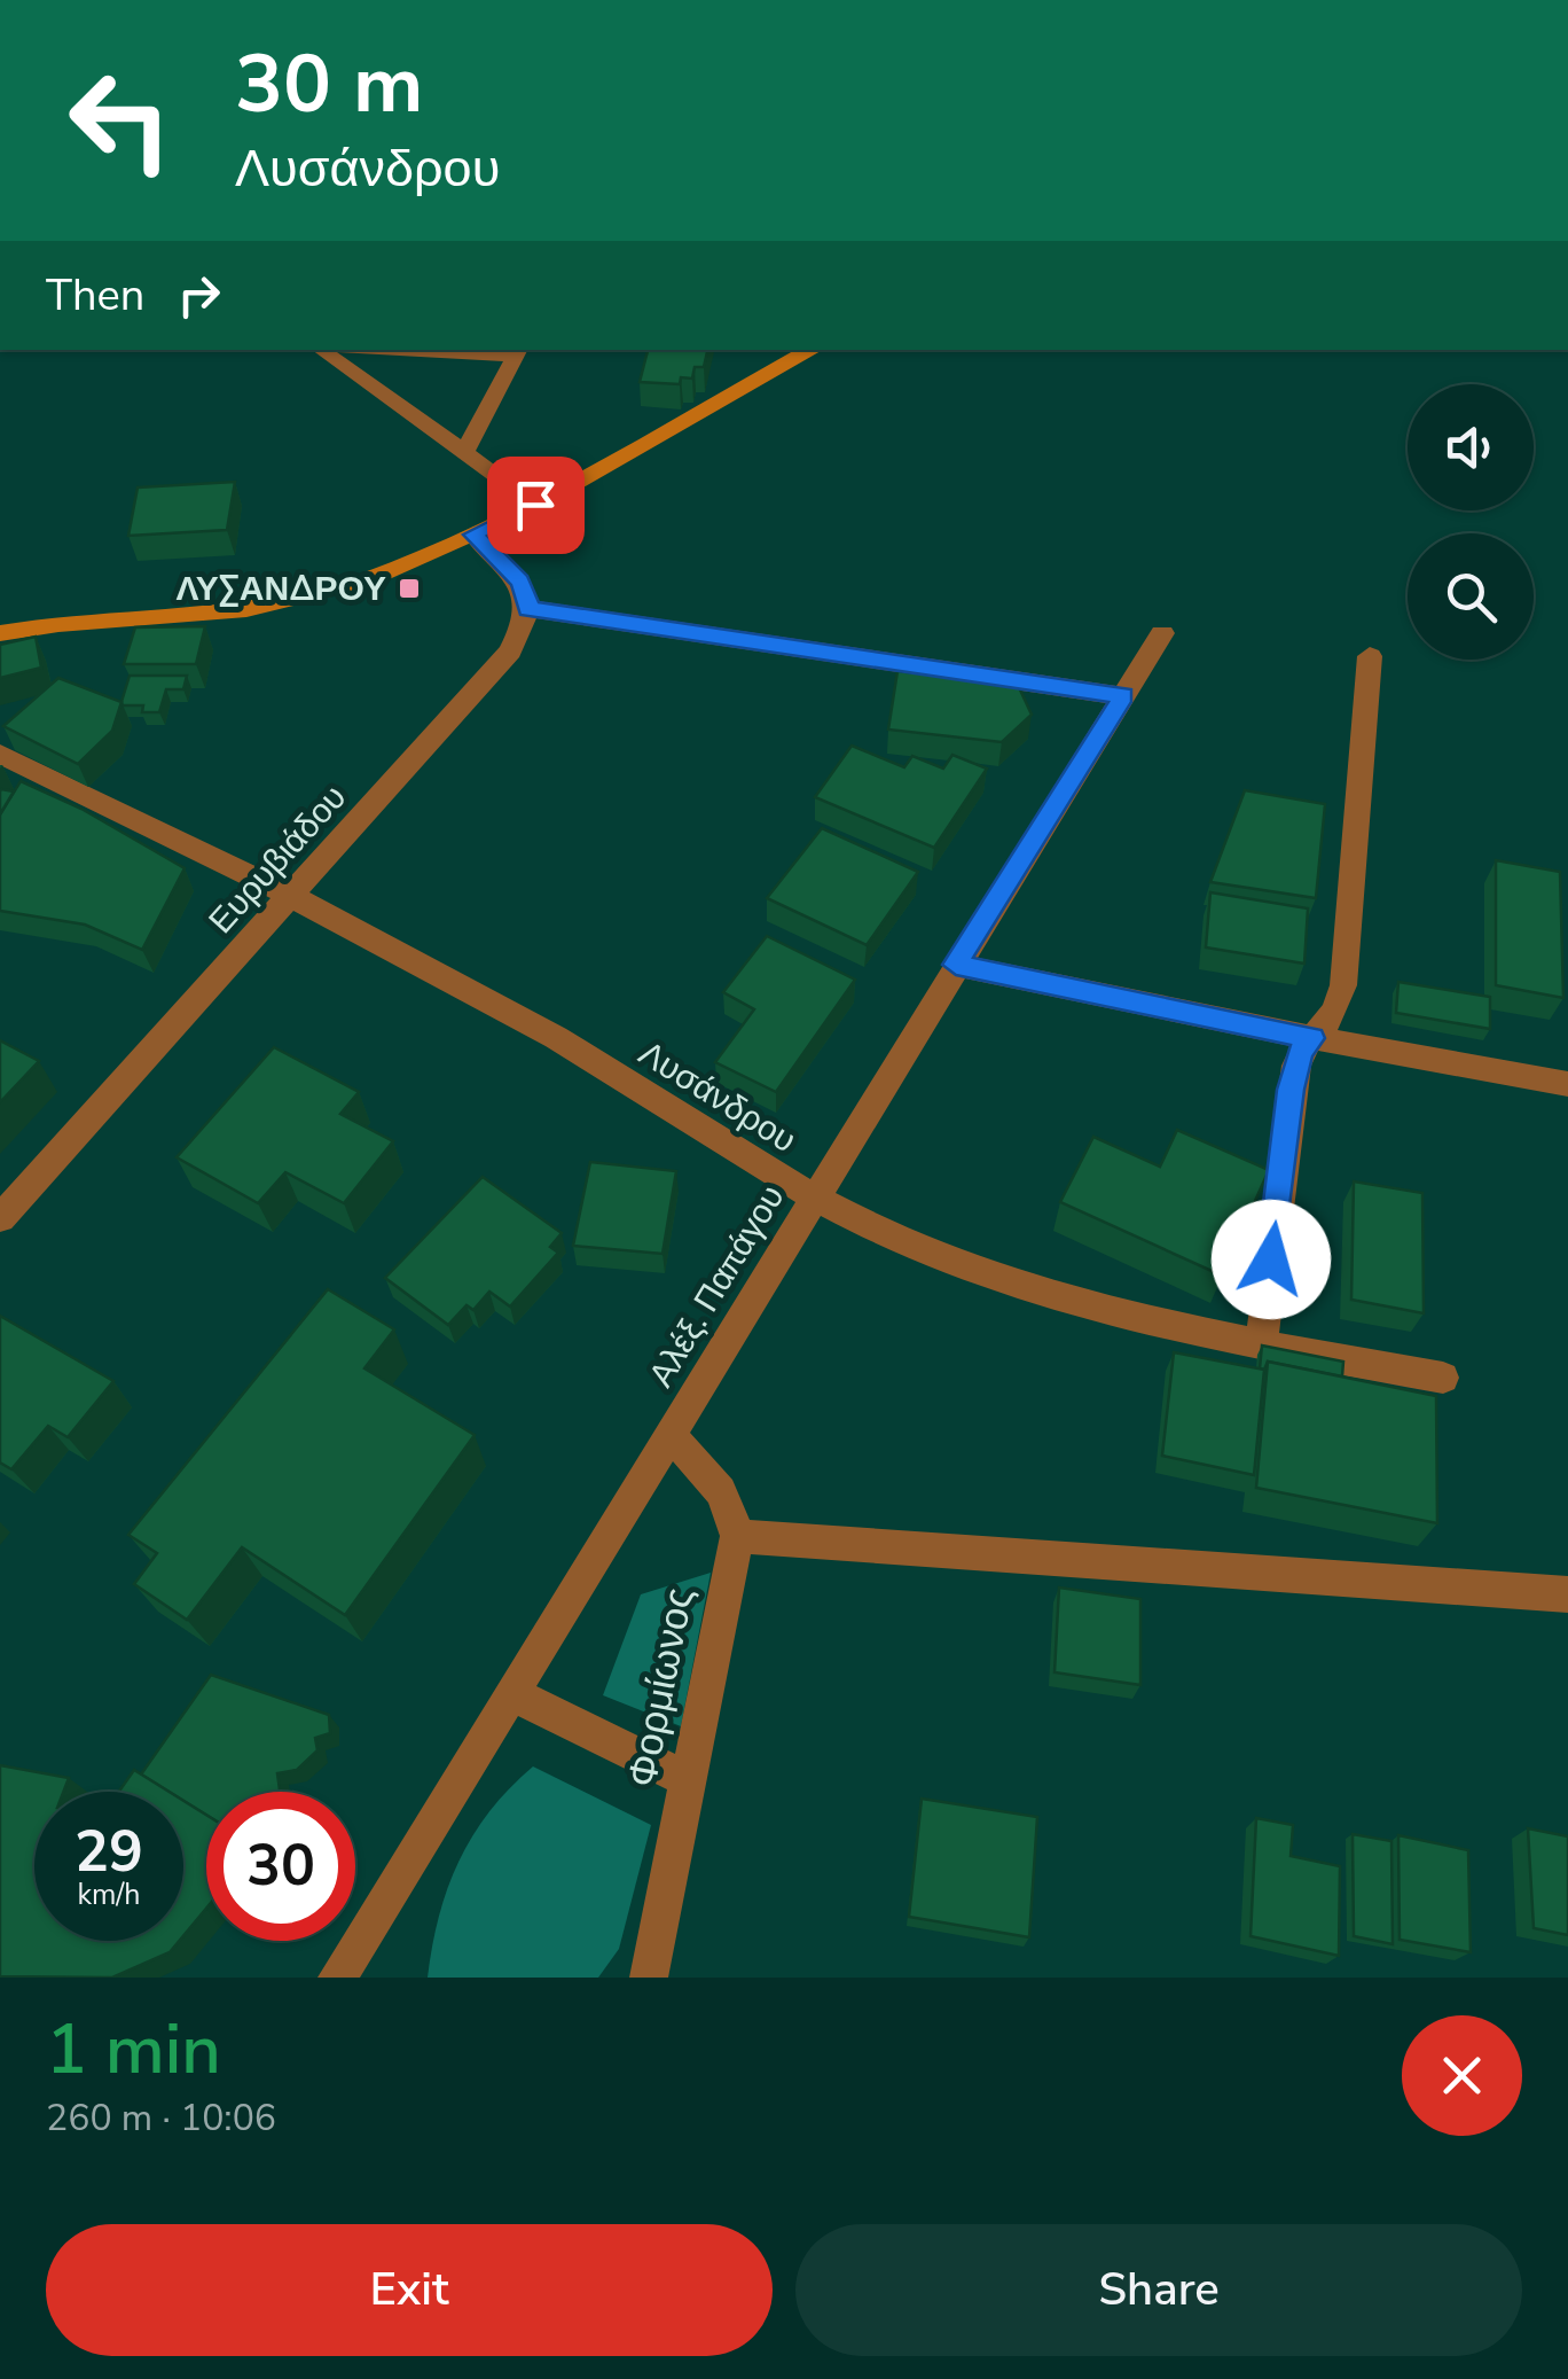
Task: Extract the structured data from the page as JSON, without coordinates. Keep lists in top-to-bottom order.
{
  "streets": {
    "street": [
      "Ευρυβιάδου",
      "Λυσάνδρου",
      "Αλέξ. Παπάγου",
      "Φορμίωνος"
    ]
  },
  "crossings": [
    ["Ευρυβιάδου", "Λυσάνδρου"],
    ["Λυσάνδρου", "Αλέξ. Παπάγου"]
  ],
  "places": {
    "transit": ["ΛΥΣΑΝΔΡΟΥ"]
  },
  "page": {
    "turn": ["30 m", "Λυσάνδρου"],
    "then": "Then",
    "speed": "29 km/h",
    "limit": "30",
    "heading": ["1 min", "260 m · 10:06"],
    "buttons": ["Exit", "Share"]
  }
}
